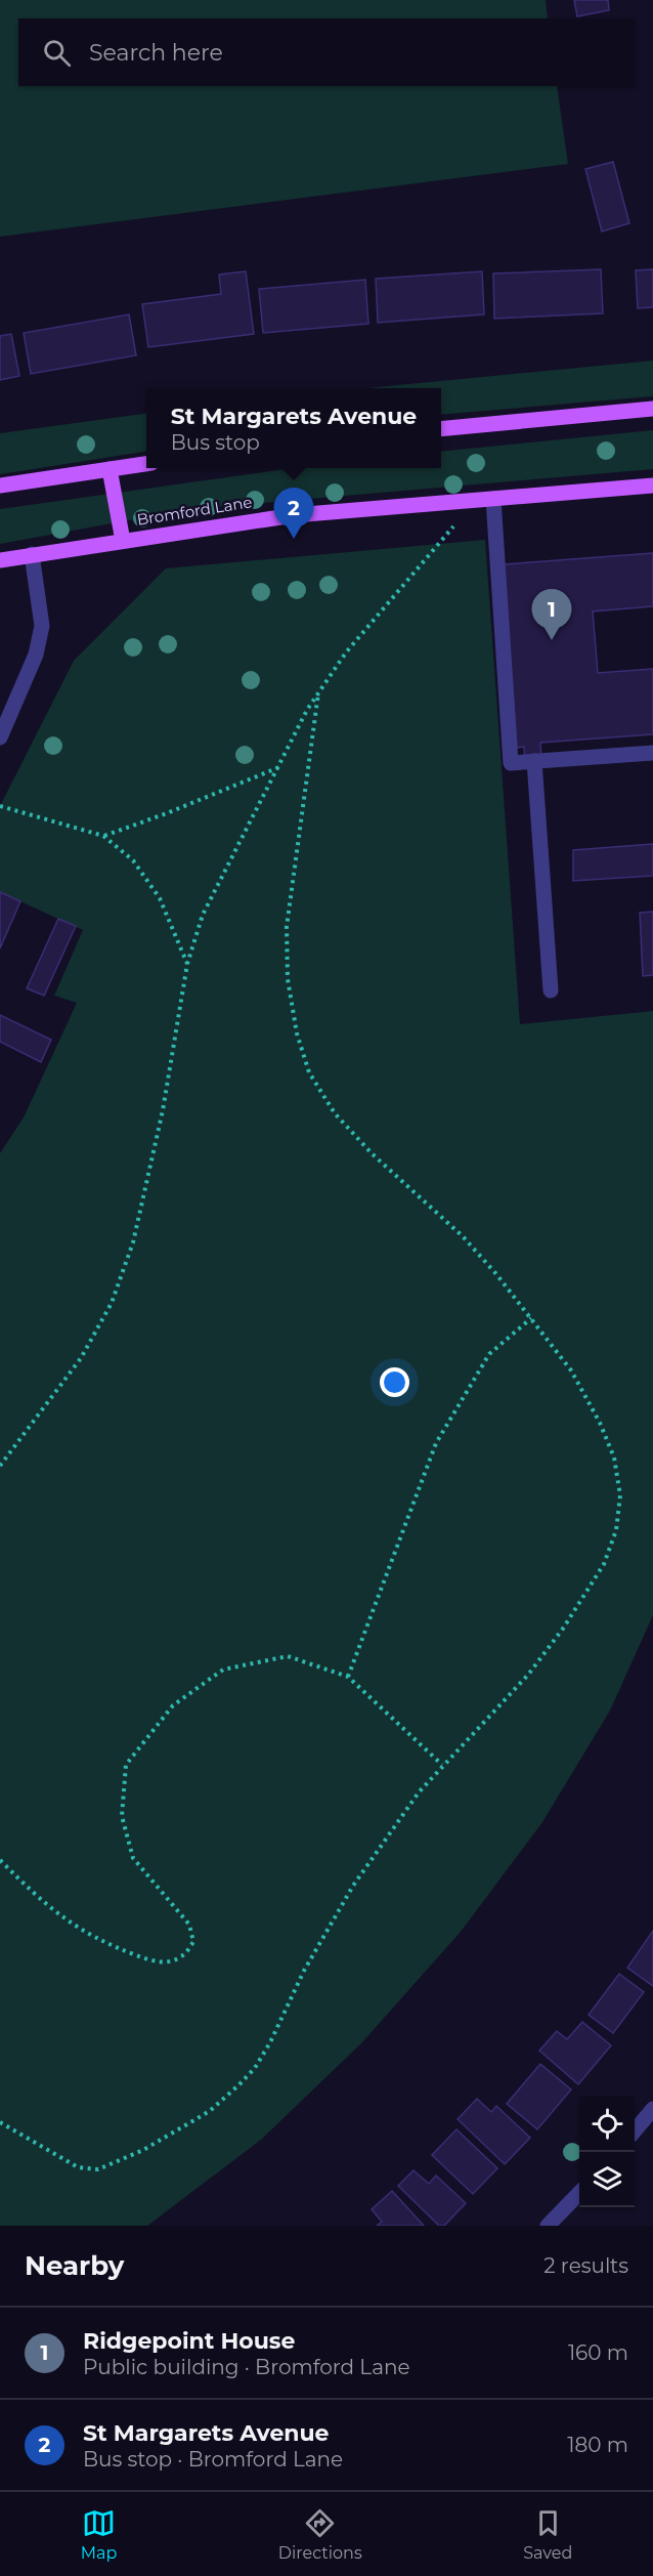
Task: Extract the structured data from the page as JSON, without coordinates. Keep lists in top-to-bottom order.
{
  "streets": {
    "main road": ["Bromford Lane"]
  },
  "page": {
    "search": "Search here",
    "popup": ["St Margarets Avenue", "Bus stop"],
    "pins": ["2", "1"],
    "heading": ["Nearby", "2 results"],
    "list": [
      {
        "mark": "1",
        "name": "Ridgepoint House",
        "note": "Public building · Bromford Lane",
        "value": "160 m"
      },
      {
        "mark": "2",
        "name": "St Margarets Avenue",
        "note": "Bus stop · Bromford Lane",
        "value": "180 m"
      }
    ],
    "nav": ["Map", "Directions", "Saved"]
  }
}
